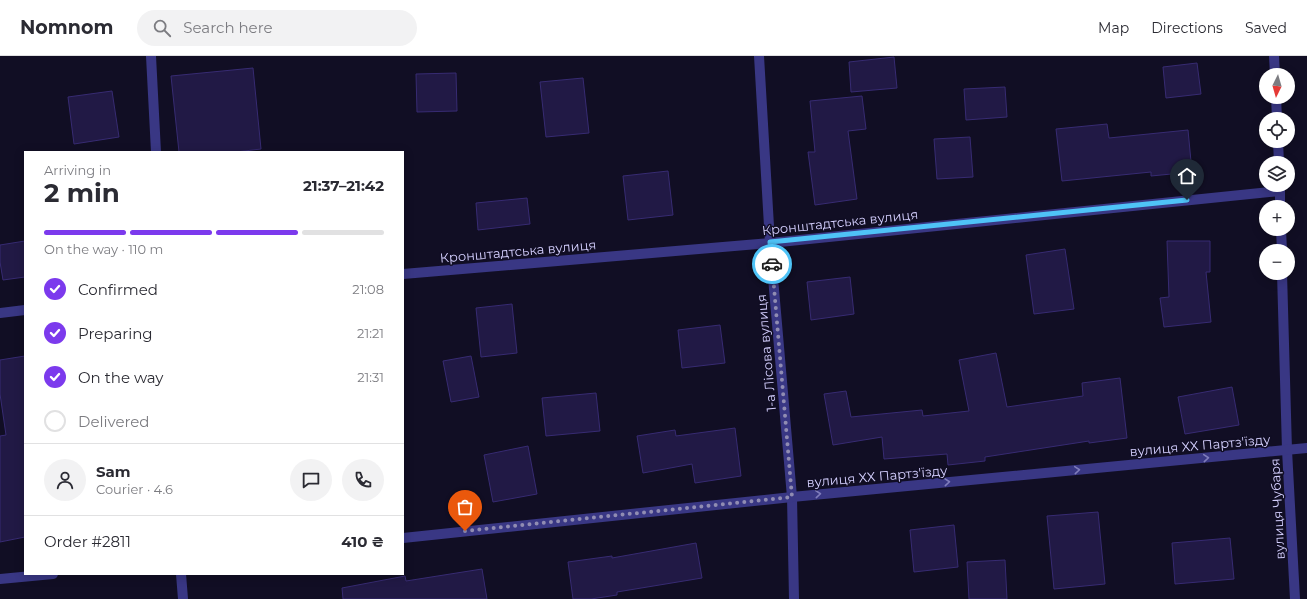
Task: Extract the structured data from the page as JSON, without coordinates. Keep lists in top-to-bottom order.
{
  "streets": {
    "street": [
      "Кронштадтська вулиця",
      "1-а Лісова вулиця",
      "вулиця XX Партз'їзду",
      "вулиця Чубаря"
    ]
  },
  "crossings": [
    ["Кронштадтська вулиця", "1-а Лісова вулиця"],
    ["1-а Лісова вулиця", "вулиця XX Партз'їзду"],
    ["вулиця XX Партз'їзду", "вулиця Чубаря"]
  ],
  "one_way": ["вулиця XX Партз'їзду"],
  "north": "bottom",
  "page": {
    "header": "Nomnom",
    "search": "Search here",
    "nav": ["Map", "Directions", "Saved"],
    "map_buttons": ["+", "−"],
    "heading": ["2 min", "Arriving in", "21:37–21:42"],
    "panel": [
      "Sam",
      "Courier · 4.6",
      "Order #2811",
      "410 ₴"
    ],
    "bar": "On the way · 110 m",
    "list": [
      ["Confirmed", "21:08"],
      ["Preparing", "21:21"],
      ["On the way", "21:31"],
      "Delivered"
    ]
  }
}
